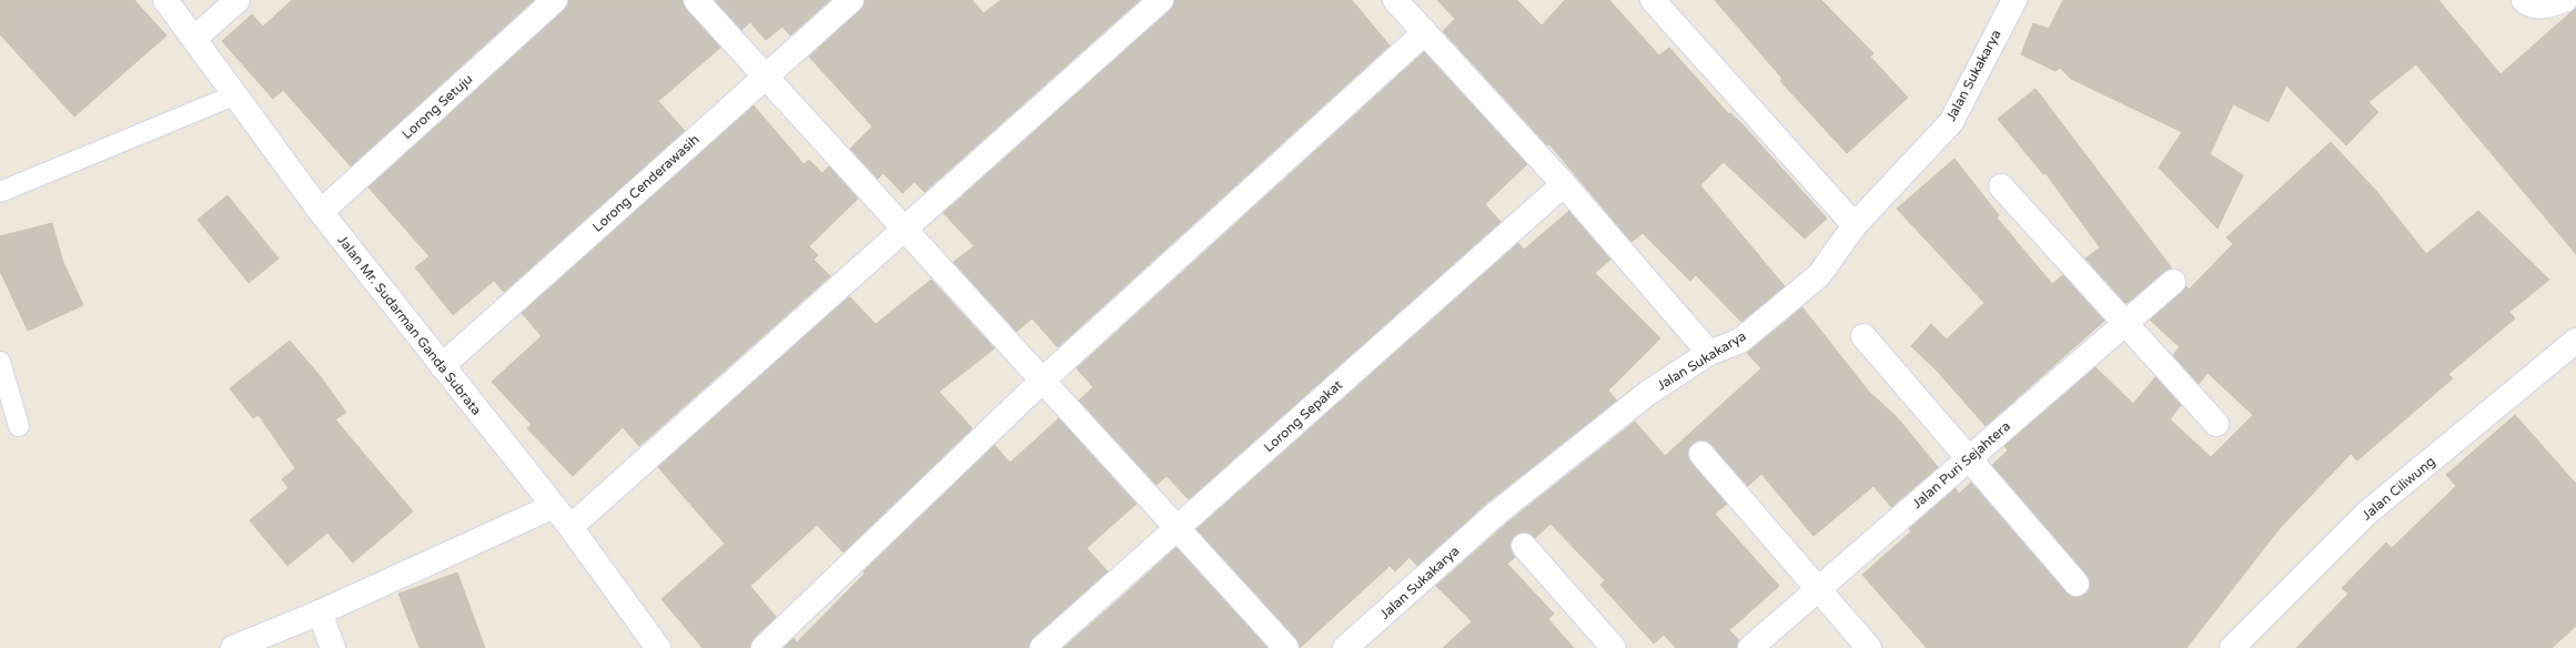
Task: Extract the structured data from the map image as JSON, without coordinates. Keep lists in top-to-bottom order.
{
  "streets": {
    "street": [
      "Jalan Sukakarya",
      "Lorong Setuju",
      "Lorong Cenderawasih",
      "Jalan Mr. Sudarman Ganda Subrata",
      "Lorong Sepakat",
      "Jalan Puri Sejahtera",
      "Jalan Ciliwung"
    ]
  },
  "crossings": [
    ["Lorong Setuju", "Jalan Mr. Sudarman Ganda Subrata"],
    ["Lorong Cenderawasih", "Jalan Mr. Sudarman Ganda Subrata"]
  ]
}
